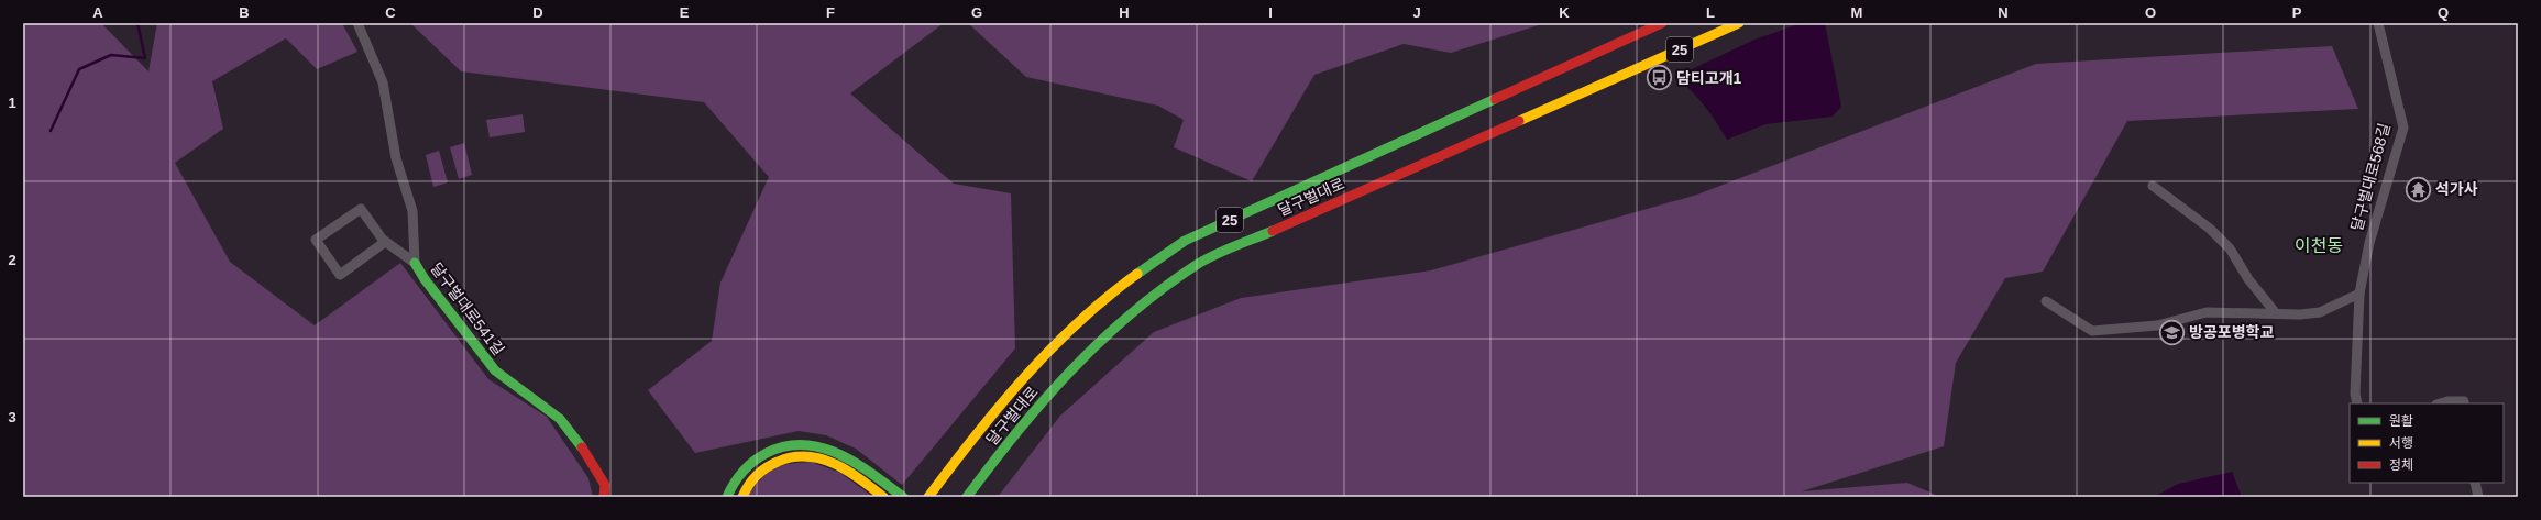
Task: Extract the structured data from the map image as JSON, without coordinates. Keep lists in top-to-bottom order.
{
  "streets": {
    "main road": ["25", "달구벌대로", "달구벌대로541길"],
    "street": ["달구벌대로568길"]
  },
  "districts": ["이천동"],
  "places": {
    "bus stop": ["담티고개1"],
    "temple": ["석가사"],
    "school or university": ["방공포병학교"]
  },
  "legend": ["원활", "서행", "정체"],
  "grid": {
    "columns": [
      "A",
      "B",
      "C",
      "D",
      "E",
      "F",
      "G",
      "H",
      "I",
      "J",
      "K",
      "L",
      "M",
      "N",
      "O",
      "P",
      "Q"
    ],
    "rows": ["1", "2", "3"]
  }
}
